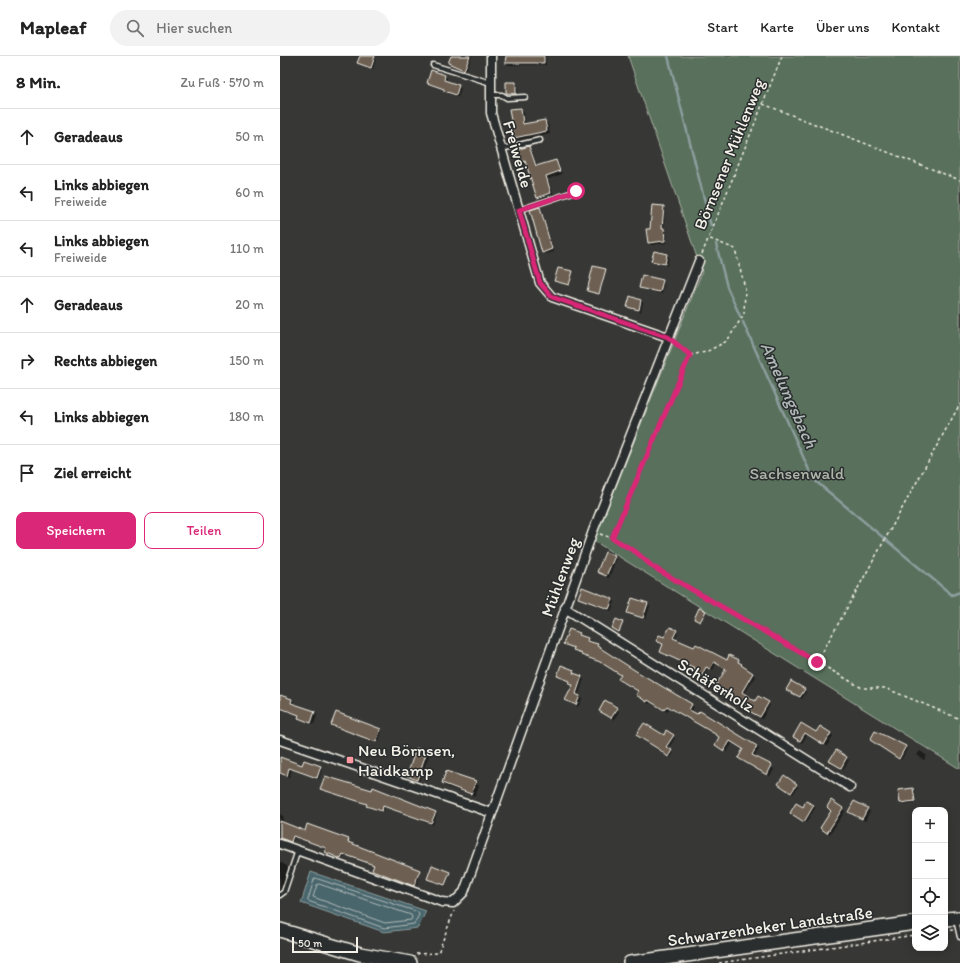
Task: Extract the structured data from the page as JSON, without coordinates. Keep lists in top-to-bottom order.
{
  "streets": {
    "main road": ["Schwarzenbeker Landstraße"],
    "street": ["Freiweide", "Mühlenweg", "Schäferholz"],
    "path": ["Börnsener Mühlenweg"]
  },
  "crossings": [
    ["Freiweide", "Mühlenweg"],
    ["Börnsener Mühlenweg", "Mühlenweg"],
    ["Mühlenweg", "Schäferholz"]
  ],
  "water": ["Amelungsbach"],
  "parks": ["Sachsenwald"],
  "places": {
    "transit": ["Neu Börnsen, Haidkamp"]
  },
  "scale_bar": "50 m",
  "page": {
    "header": "Mapleaf",
    "search": "Hier suchen",
    "nav": [
      "Start",
      "Karte",
      "Über uns",
      "Kontakt"
    ],
    "heading": ["8 Min.", "Zu Fuß · 570 m"],
    "list": [
      ["Geradeaus", "50 m"],
      ["Links abbiegen", "Freiweide", "60 m"],
      ["Links abbiegen", "Freiweide", "110 m"],
      ["Geradeaus", "20 m"],
      ["Rechts abbiegen", "150 m"],
      ["Links abbiegen", "180 m"],
      "Ziel erreicht"
    ],
    "buttons": ["Speichern", "Teilen"],
    "map_buttons": ["+", "−"],
    "scale": "50 m"
  }
}
